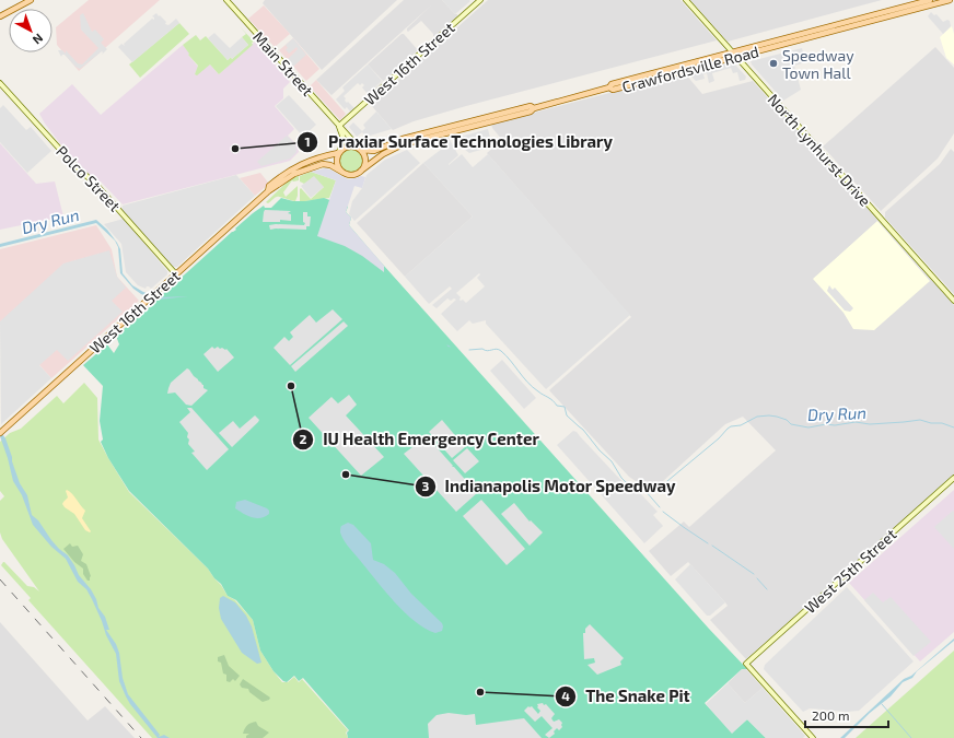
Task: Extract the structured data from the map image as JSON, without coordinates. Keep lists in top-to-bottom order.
{
  "streets": {
    "main road": [
      "Main Street",
      "West 16th Street",
      "Crawfordsville Road",
      "North Lynhurst Drive",
      "Polco Street",
      "West 25th Street"
    ]
  },
  "crossings": [
    ["Main Street", "West 16th Street"],
    ["Main Street", "Crawfordsville Road"],
    ["West 16th Street", "Crawfordsville Road"],
    ["West 16th Street", "Polco Street"],
    ["Crawfordsville Road", "North Lynhurst Drive"]
  ],
  "water": ["Dry Run"],
  "places": [
    "Speedway Town Hall",
    "Praxiar Surface Technologies Library",
    "IU Health Emergency Center",
    "Indianapolis Motor Speedway",
    "The Snake Pit"
  ],
  "scale_bar": "200 m",
  "north": "bottom right"
}
